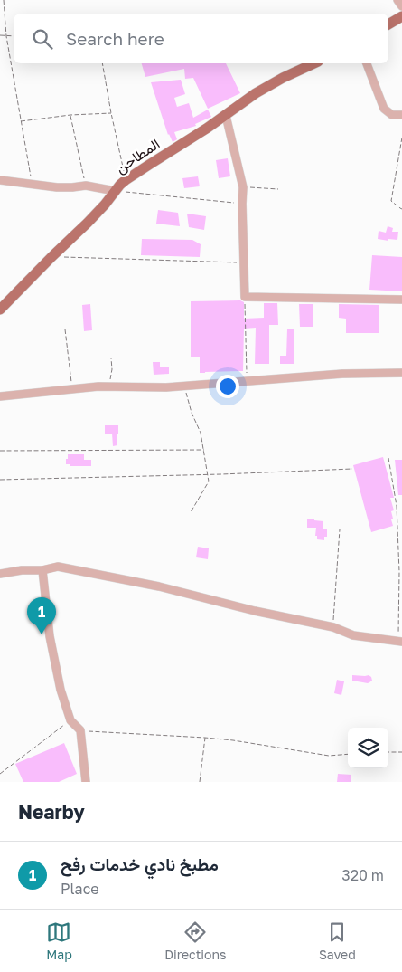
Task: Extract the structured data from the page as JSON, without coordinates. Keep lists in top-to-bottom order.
{
  "streets": {
    "main road": ["المطاحن"]
  },
  "page": {
    "search": "Search here",
    "pins": "1",
    "heading": "Nearby",
    "list": [
      {
        "mark": "1",
        "name": "مطبخ نادي خدمات رفح",
        "note": "Place",
        "value": "320 m"
      }
    ],
    "nav": ["Map", "Directions", "Saved"]
  }
}
